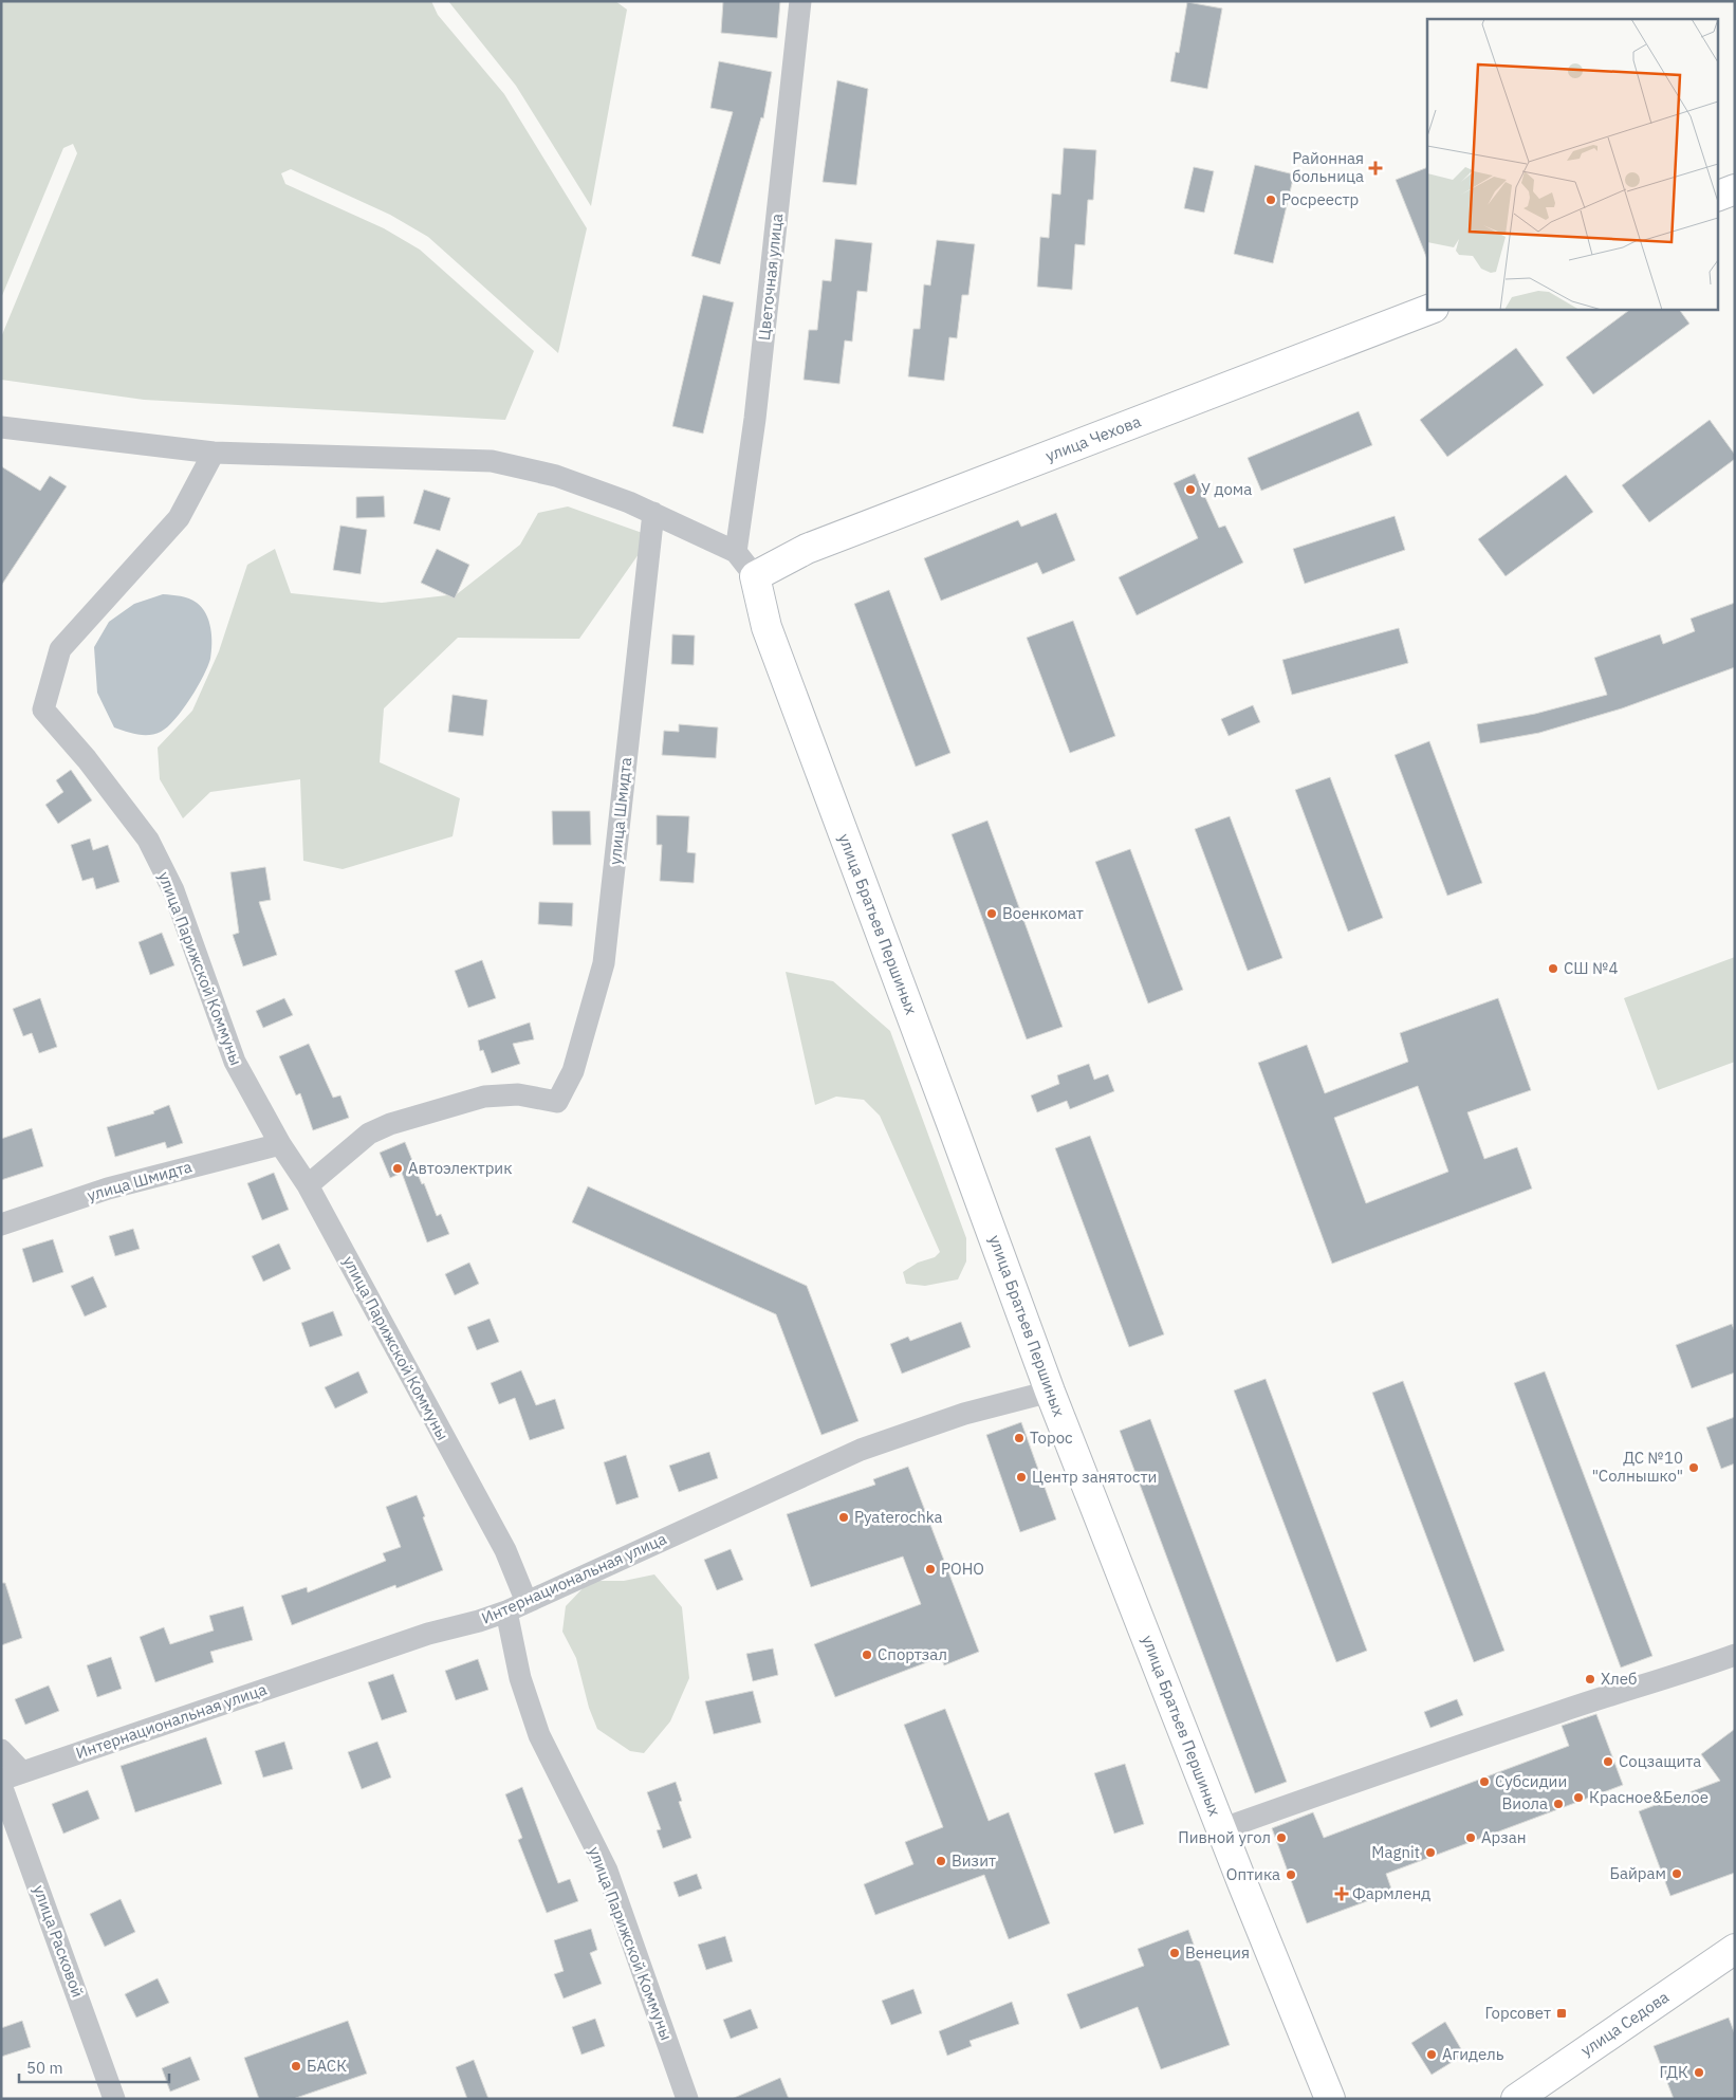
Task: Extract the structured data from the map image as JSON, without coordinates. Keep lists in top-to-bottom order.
{
  "streets": {
    "street": [
      "Цветочная улица",
      "улица Чехова",
      "улица Шмидта",
      "улица Братьев Першиных",
      "улица Парижской Коммуны",
      "Интернациональная улица",
      "улица Расковой",
      "улица Седова"
    ]
  },
  "crossings": [
    ["улица Чехова", "улица Братьев Першиных"],
    ["улица Шмидта", "улица Парижской Коммуны"],
    ["улица Братьев Першиных", "Интернациональная улица"],
    ["улица Парижской Коммуны", "Интернациональная улица"]
  ],
  "places": {
    "health": ["Районная больница", "Фармленд"],
    "other": [
      "Росреестр",
      "У дома",
      "Военкомат",
      "СШ №4",
      "Автоэлектрик",
      "Торос",
      "ДС №10 \"Солнышко\"",
      "Центр занятости",
      "Pyaterochka",
      "РОНО",
      "Спортзал",
      "Хлеб",
      "Соцзащита",
      "Субсидии",
      "Красное&Белое",
      "Виола",
      "Пивной угол",
      "Арзан",
      "Magnit",
      "Визит",
      "Байрам",
      "Оптика",
      "Венеция",
      "Агидель",
      "БАСК",
      "ГДК"
    ],
    "transit": ["Горсовет"]
  },
  "scale_bar": "50 m"
}
